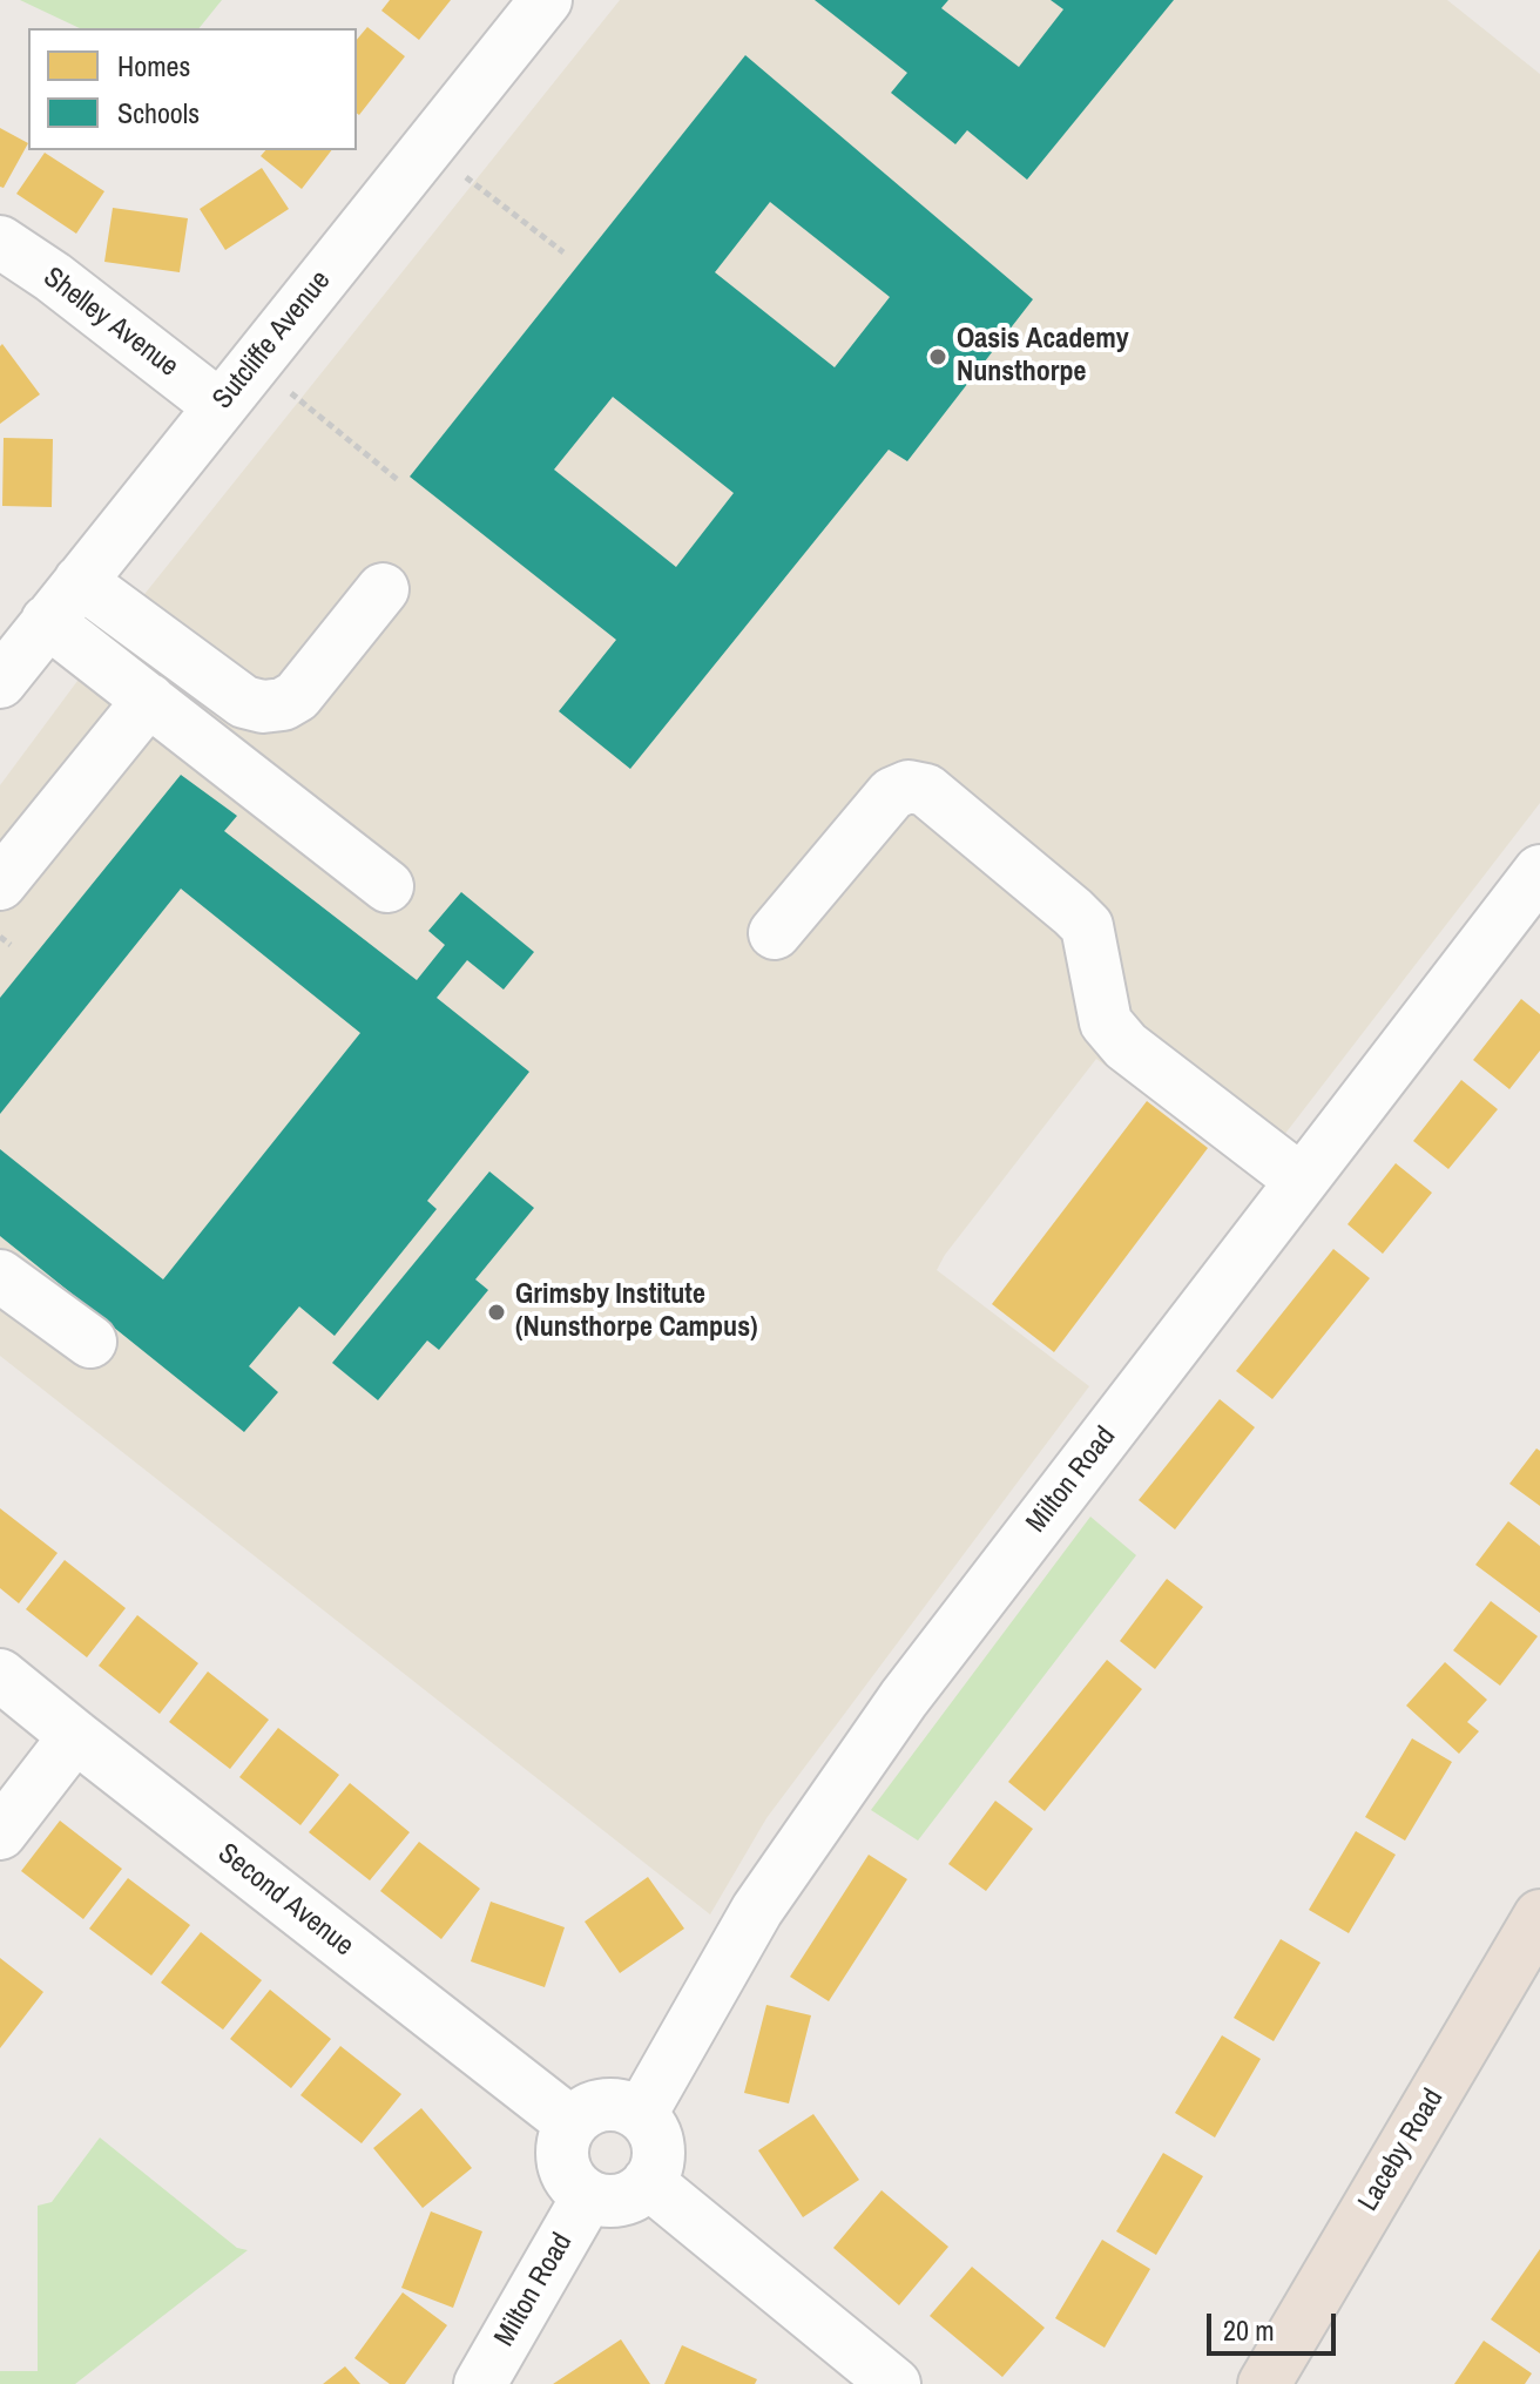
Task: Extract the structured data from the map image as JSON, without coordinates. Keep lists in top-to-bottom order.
{
  "streets": {
    "highway": ["Laceby Road"],
    "street": [
      "Shelley Avenue",
      "Sutcliffe Avenue",
      "Milton Road",
      "Second Avenue"
    ]
  },
  "crossings": [
    ["Shelley Avenue", "Sutcliffe Avenue"],
    ["Milton Road", "Second Avenue"]
  ],
  "places": ["Oasis Academy Nunsthorpe", "Grimsby Institute (Nunsthorpe Campus)"],
  "legend": ["Homes", "Schools"],
  "scale_bar": "20 m"
}
